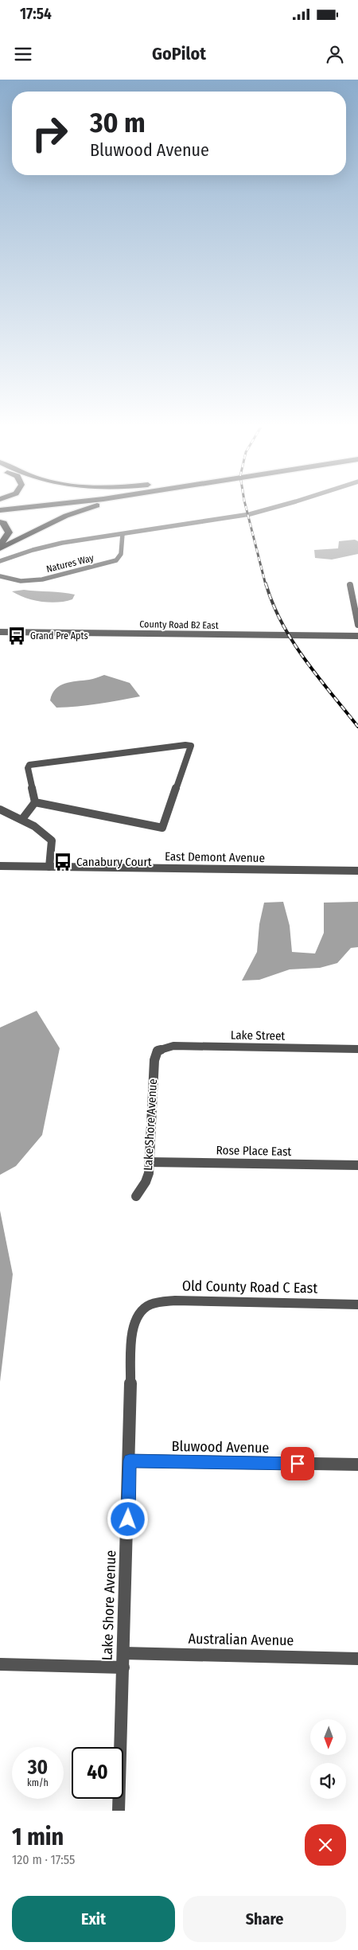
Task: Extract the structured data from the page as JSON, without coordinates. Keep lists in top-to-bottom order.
{
  "streets": {
    "street": [
      "Natures Way",
      "County Road B2 East",
      "East Demont Avenue",
      "Lake Street",
      "Lake Shore Avenue",
      "Rose Place East",
      "Old County Road C East",
      "Bluwood Avenue",
      "Australian Avenue"
    ]
  },
  "crossings": [
    ["Lake Street", "Lake Shore Avenue"],
    ["Lake Shore Avenue", "Rose Place East"],
    ["Lake Shore Avenue", "Old County Road C East"],
    ["Lake Shore Avenue", "Bluwood Avenue"],
    ["Lake Shore Avenue", "Australian Avenue"]
  ],
  "places": {
    "bus stop": ["Grand Pre Apts", "Canabury Court"]
  },
  "north": "bottom",
  "page": {
    "status": "17:54",
    "header": "GoPilot",
    "turn": ["30 m", "Bluwood Avenue"],
    "speed": "30 km/h",
    "limit": "40",
    "heading": ["1 min", "120 m · 17:55"],
    "buttons": ["Exit", "Share"]
  }
}
